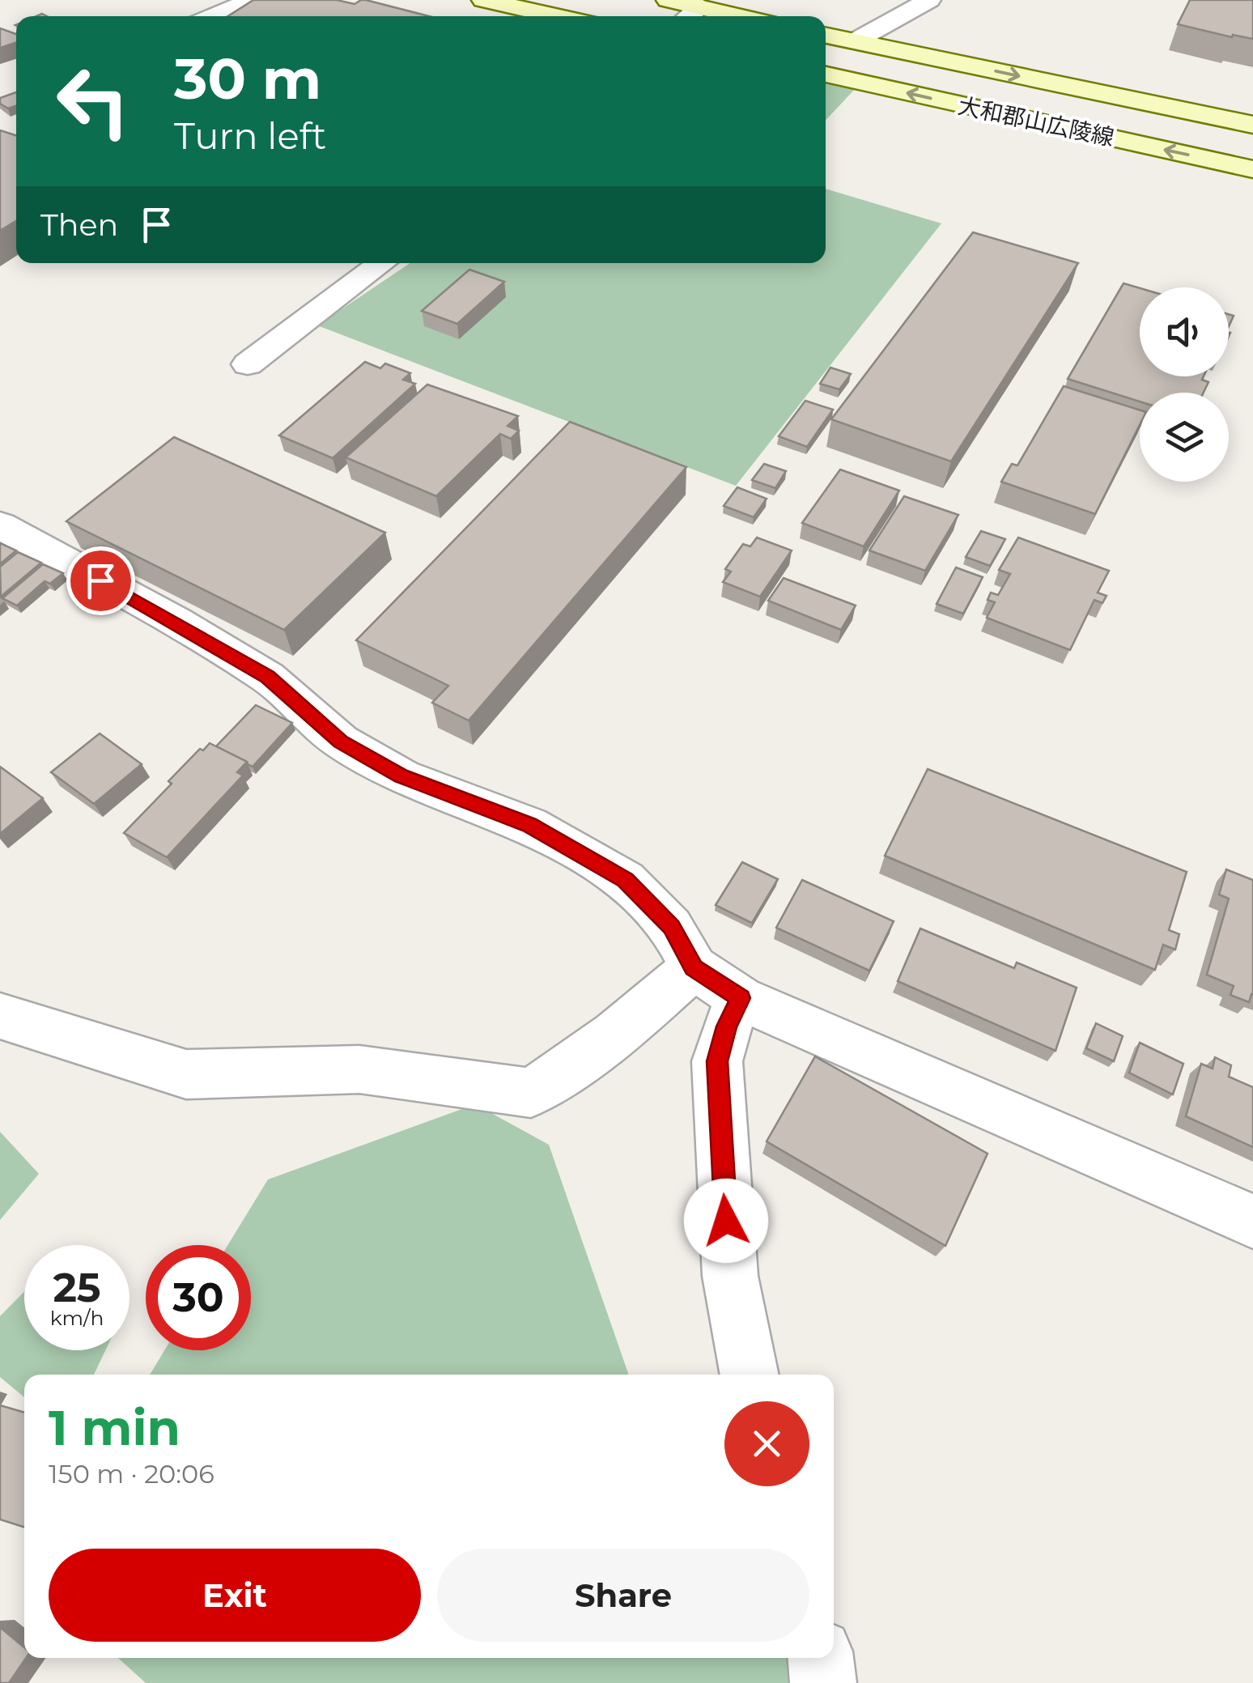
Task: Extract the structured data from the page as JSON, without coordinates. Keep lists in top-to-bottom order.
{
  "streets": {
    "main road": ["大和郡山広陵線"]
  },
  "page": {
    "turn": ["30 m", "Turn left"],
    "then": "Then",
    "speed": "25 km/h",
    "limit": "30",
    "heading": ["1 min", "150 m · 20:06"],
    "buttons": ["Exit", "Share"]
  }
}
